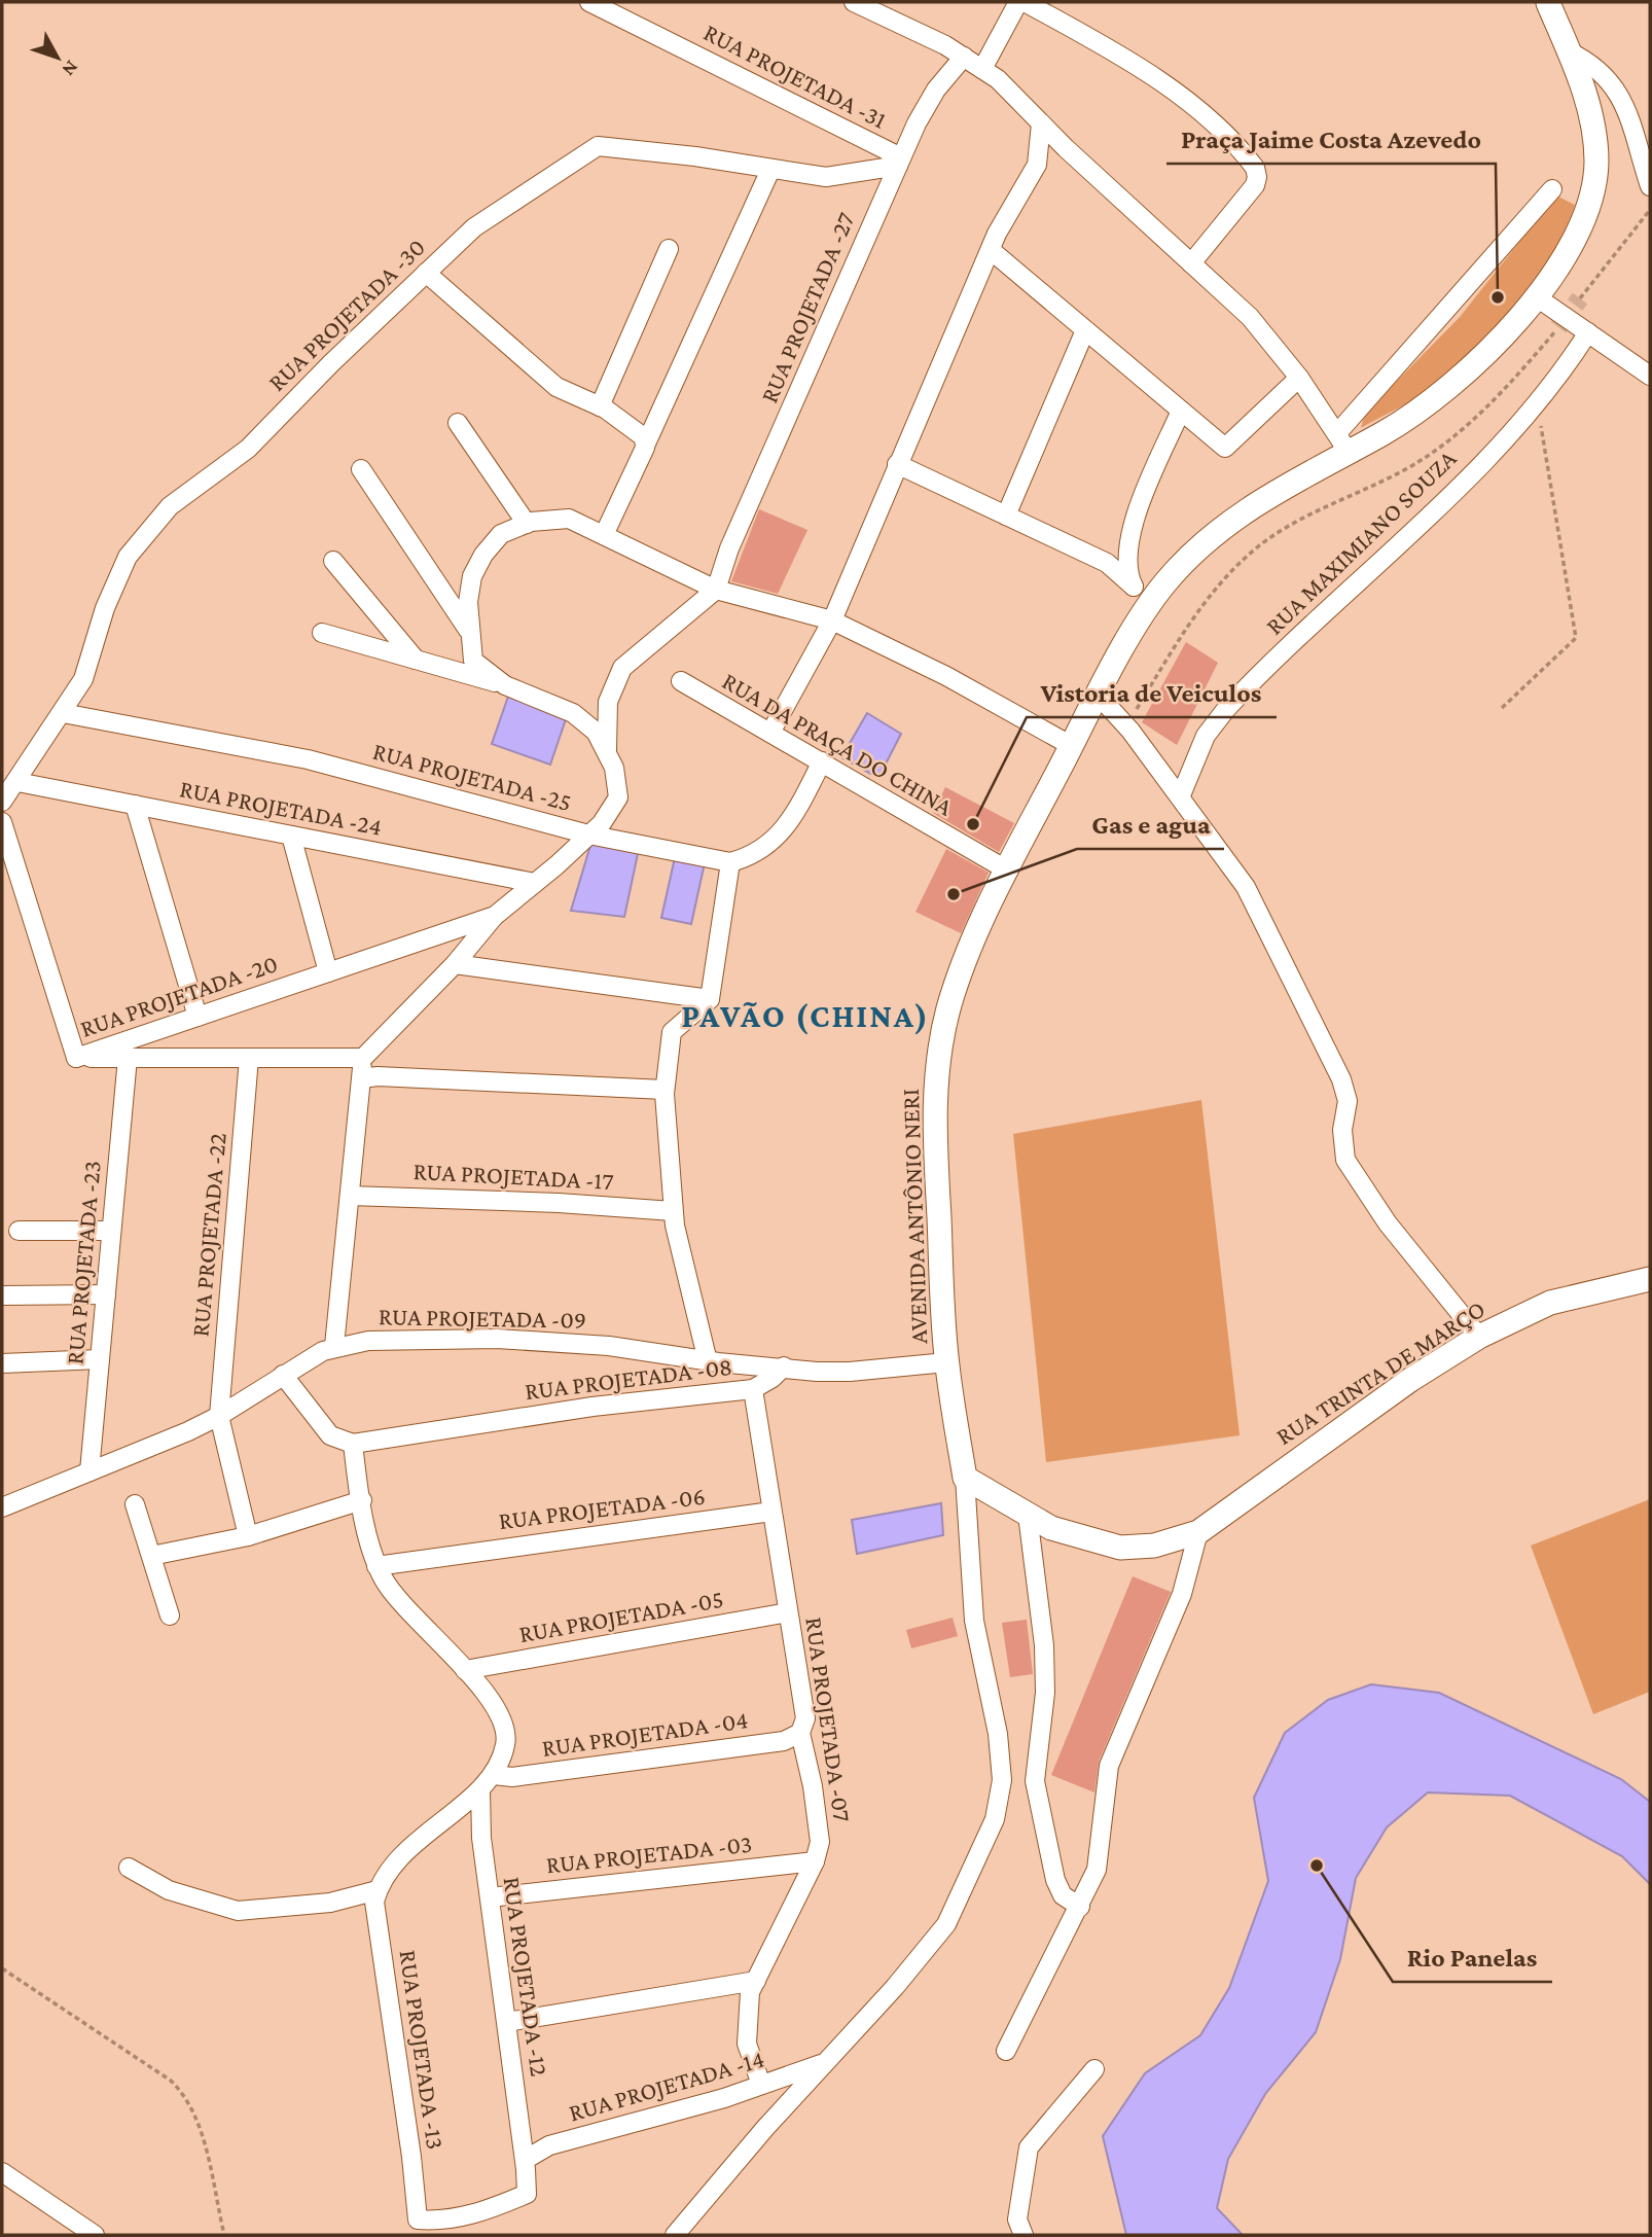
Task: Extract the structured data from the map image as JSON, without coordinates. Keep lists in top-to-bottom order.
{
  "streets": {
    "street": [
      "RUA PROJETADA -31",
      "RUA PROJETADA -27",
      "RUA PROJETADA -30",
      "RUA MAXIMIANO SOUZA",
      "RUA DA PRAÇA DO CHINA",
      "RUA PROJETADA -25",
      "RUA PROJETADA -24",
      "RUA PROJETADA -20",
      "RUA PROJETADA -17",
      "AVENIDA ANTÔNIO NERI",
      "RUA PROJETADA -22",
      "RUA PROJETADA -23",
      "RUA PROJETADA -09",
      "RUA TRINTA DE MARÇO",
      "RUA PROJETADA -08",
      "RUA PROJETADA -06",
      "RUA PROJETADA -05",
      "RUA PROJETADA -07",
      "RUA PROJETADA -04",
      "RUA PROJETADA -03",
      "RUA PROJETADA -12",
      "RUA PROJETADA -13",
      "RUA PROJETADA -14"
    ]
  },
  "crossings": [
    ["RUA PROJETADA -31", "RUA PROJETADA -27"],
    ["RUA PROJETADA -31", "RUA PROJETADA -30"],
    ["RUA PROJETADA -27", "RUA PROJETADA -30"],
    ["RUA PROJETADA -30", "RUA PROJETADA -25"],
    ["RUA PROJETADA -30", "RUA PROJETADA -24"],
    ["RUA DA PRAÇA DO CHINA", "AVENIDA ANTÔNIO NERI"],
    ["RUA PROJETADA -25", "RUA PROJETADA -20"],
    ["RUA PROJETADA -24", "RUA PROJETADA -20"],
    ["RUA PROJETADA -20", "RUA PROJETADA -22"],
    ["RUA PROJETADA -20", "RUA PROJETADA -23"],
    ["RUA PROJETADA -22", "RUA PROJETADA -09"],
    ["RUA PROJETADA -23", "RUA PROJETADA -09"],
    ["RUA PROJETADA -09", "RUA PROJETADA -08"],
    ["RUA PROJETADA -08", "RUA PROJETADA -07"],
    ["RUA PROJETADA -06", "RUA PROJETADA -07"],
    ["RUA PROJETADA -05", "RUA PROJETADA -07"],
    ["RUA PROJETADA -07", "RUA PROJETADA -04"],
    ["RUA PROJETADA -07", "RUA PROJETADA -03"],
    ["RUA PROJETADA -07", "RUA PROJETADA -14"],
    ["RUA PROJETADA -03", "RUA PROJETADA -12"],
    ["RUA PROJETADA -12", "RUA PROJETADA -13"],
    ["RUA PROJETADA -12", "RUA PROJETADA -14"],
    ["RUA PROJETADA -13", "RUA PROJETADA -14"]
  ],
  "districts": ["PAVÃO (CHINA)"],
  "places": [
    "Praça Jaime Costa Azevedo",
    "Vistoria de Veiculos",
    "Gas e agua",
    "Rio Panelas"
  ],
  "north": "bottom right"
}
